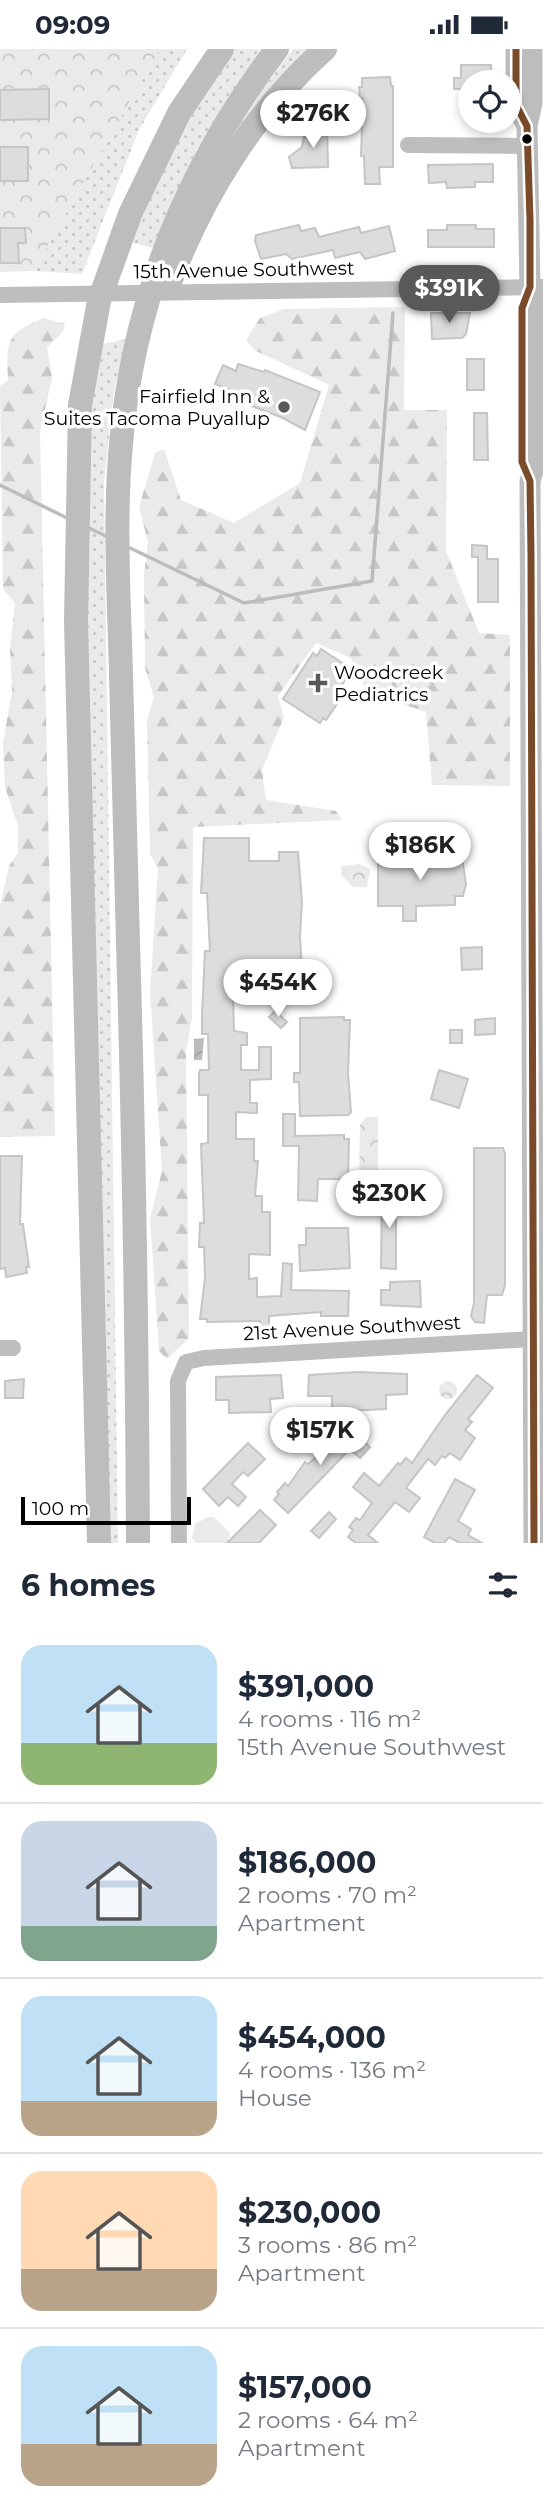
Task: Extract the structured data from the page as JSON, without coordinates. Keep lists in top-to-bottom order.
{
  "streets": {
    "street": ["15th Avenue Southwest", "21st Avenue Southwest"]
  },
  "places": {
    "other": ["Fairfield Inn & Suites Tacoma Puyallup"],
    "health": ["Woodcreek Pediatrics"]
  },
  "scale_bar": "100 m",
  "page": {
    "status": "09:09",
    "price": [
      "$276K",
      "$391K",
      "$186K",
      "$454K",
      "$230K",
      "$157K"
    ],
    "scale": "100 m",
    "heading": "6 homes",
    "list": [
      {
        "name": "$391,000",
        "note": "4 rooms · 116 m² · 15th Avenue Southwest"
      },
      {
        "name": "$186,000",
        "note": "2 rooms · 70 m² · Apartment"
      },
      {
        "name": "$454,000",
        "note": "4 rooms · 136 m² · House"
      },
      {
        "name": "$230,000",
        "note": "3 rooms · 86 m² · Apartment"
      },
      {
        "name": "$157,000",
        "note": "2 rooms · 64 m² · Apartment"
      }
    ]
  }
}
